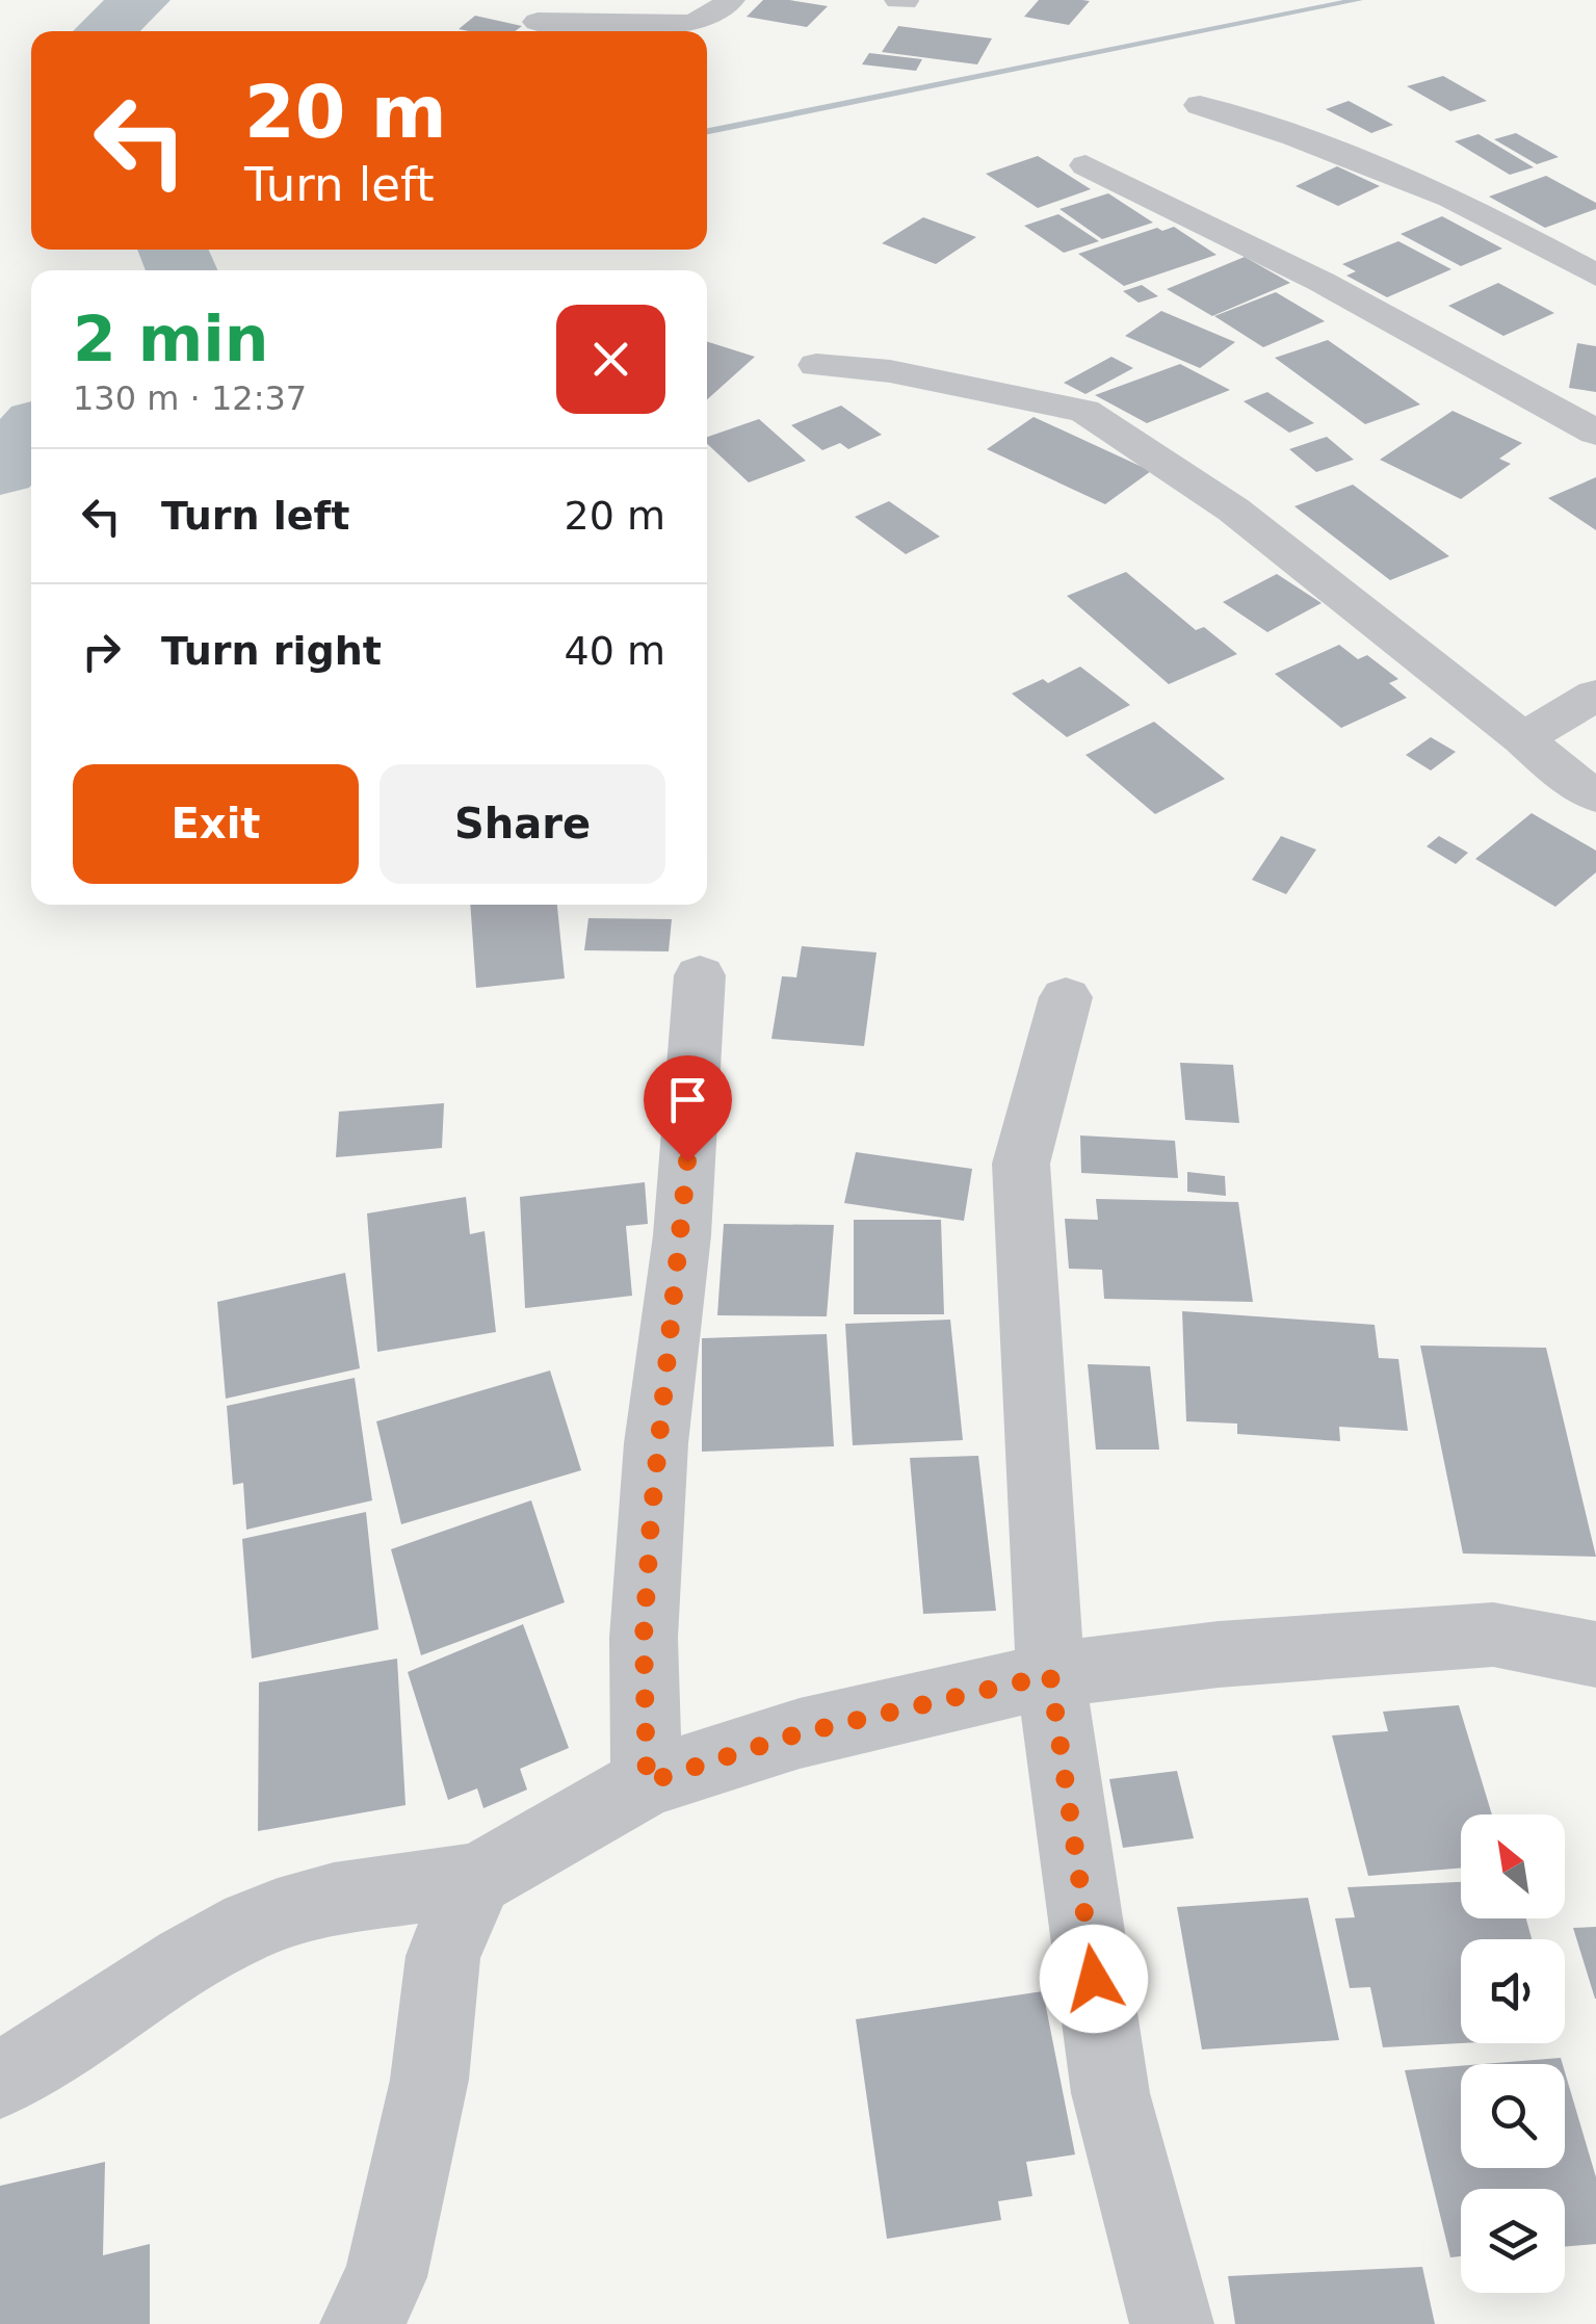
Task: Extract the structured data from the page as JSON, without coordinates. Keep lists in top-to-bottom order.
{
  "north": "top left",
  "page": {
    "turn": ["20 m", "Turn left"],
    "heading": ["2 min", "130 m · 12:37"],
    "list": [
      {
        "name": "Turn left",
        "value": "20 m"
      },
      {
        "name": "Turn right",
        "value": "40 m"
      }
    ],
    "buttons": ["Exit", "Share"]
  }
}
